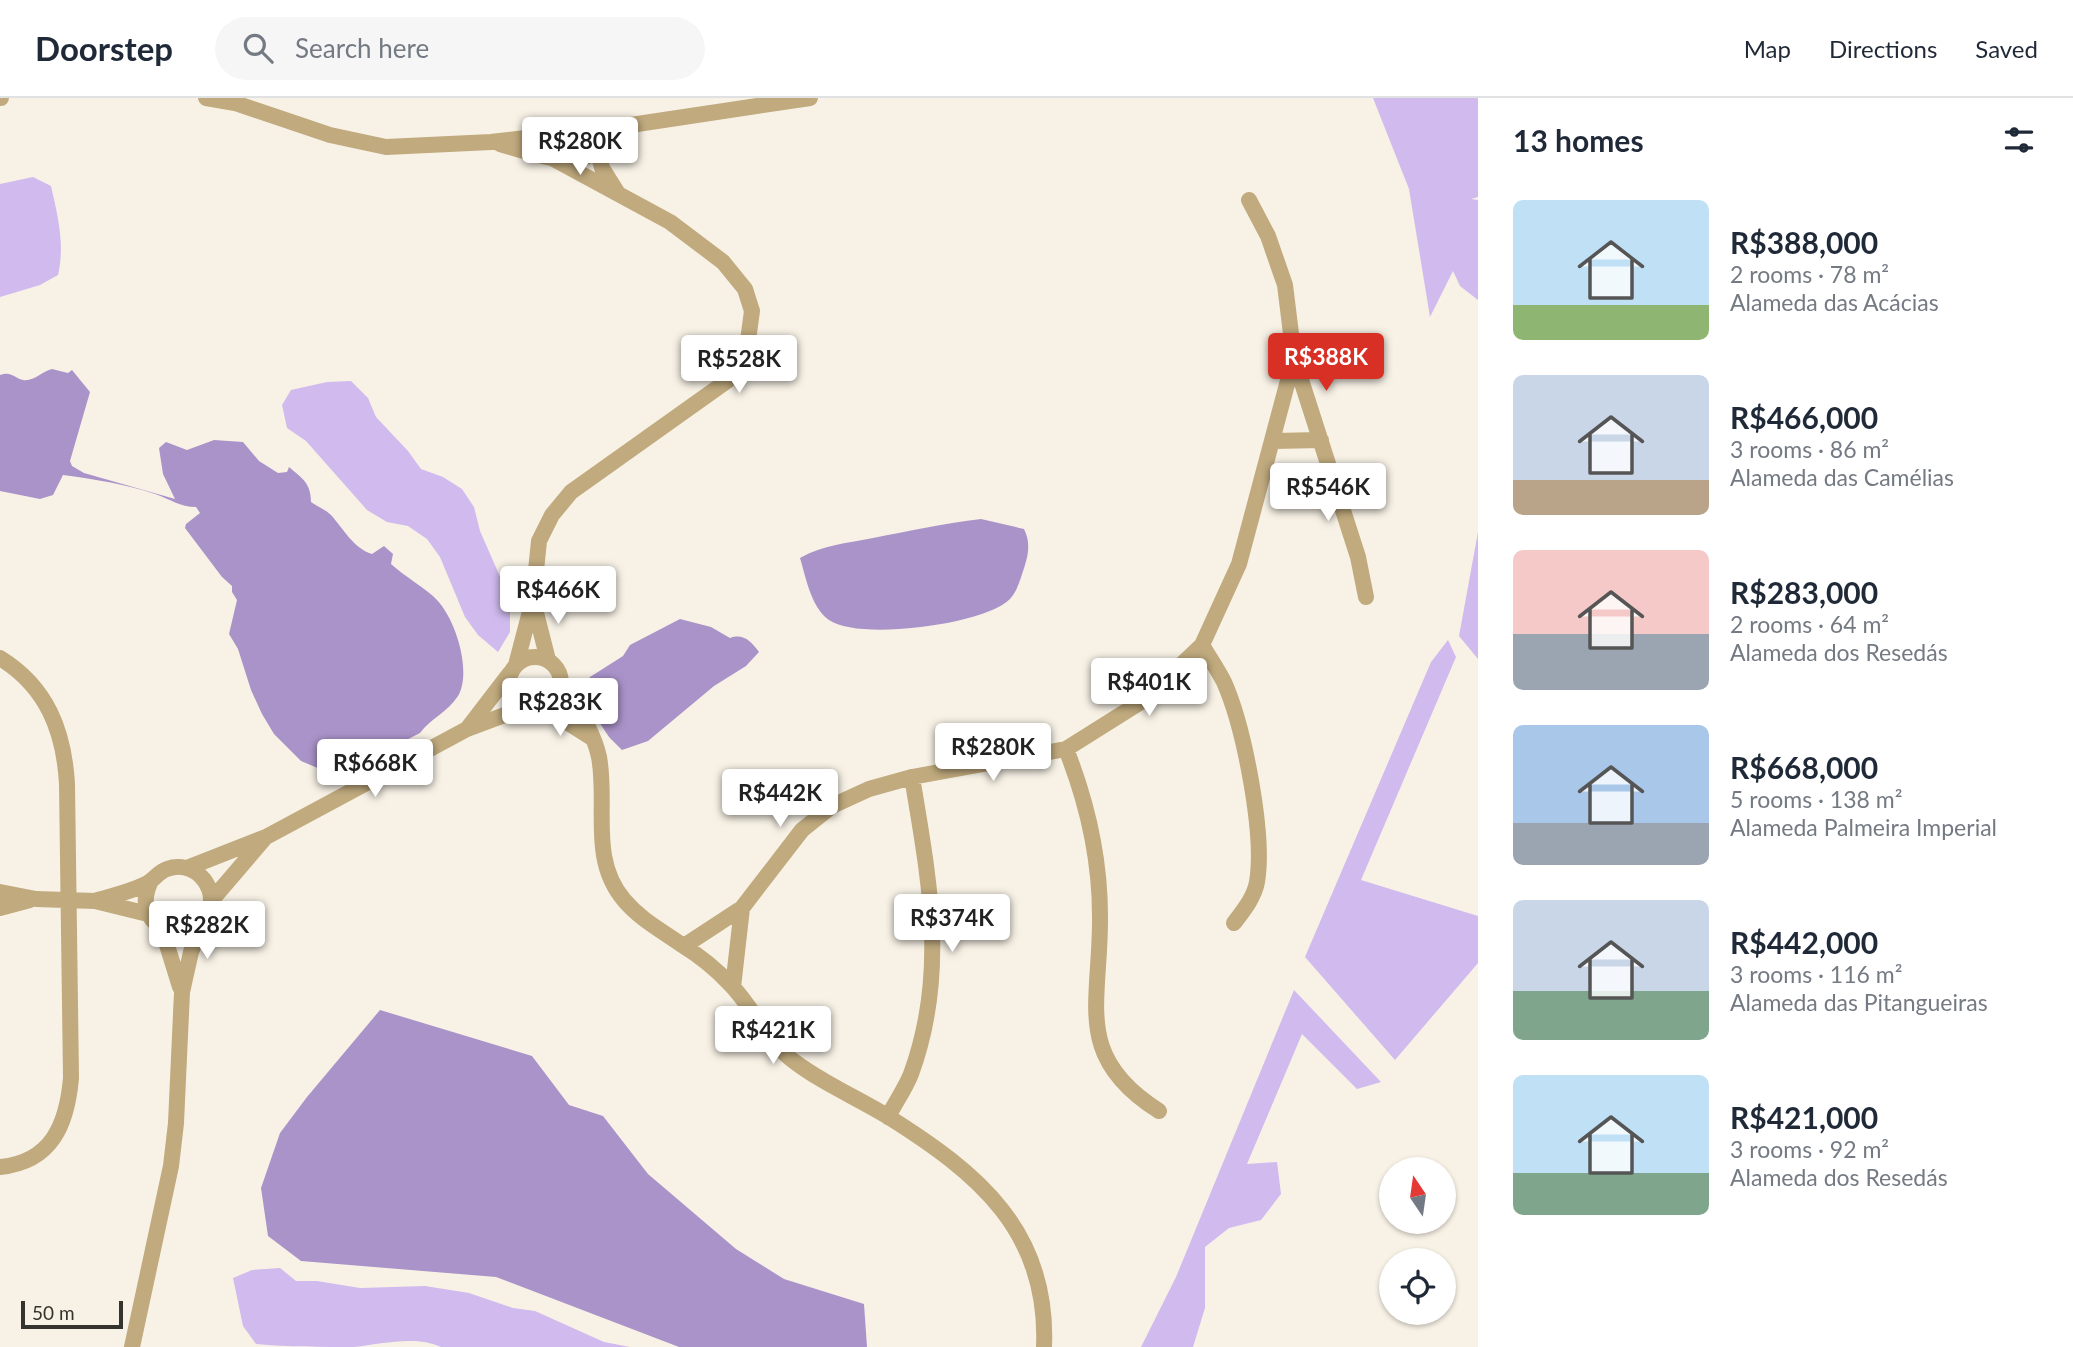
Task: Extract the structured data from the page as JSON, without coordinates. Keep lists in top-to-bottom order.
{
  "scale_bar": "50 m",
  "north": "top",
  "page": {
    "header": "Doorstep",
    "search": "Search here",
    "nav": ["Map", "Directions", "Saved"],
    "heading": "13 homes",
    "price": [
      "R$280K",
      "R$388K",
      "R$528K",
      "R$546K",
      "R$466K",
      "R$401K",
      "R$283K",
      "R$280K",
      "R$668K",
      "R$442K",
      "R$374K",
      "R$282K",
      "R$421K"
    ],
    "list": [
      {
        "name": "R$388,000",
        "note": "2 rooms · 78 m² · Alameda das Acácias"
      },
      {
        "name": "R$466,000",
        "note": "3 rooms · 86 m² · Alameda das Camélias"
      },
      {
        "name": "R$283,000",
        "note": "2 rooms · 64 m² · Alameda dos Resedás"
      },
      {
        "name": "R$668,000",
        "note": "5 rooms · 138 m² · Alameda Palmeira Imperial"
      },
      {
        "name": "R$442,000",
        "note": "3 rooms · 116 m² · Alameda das Pitangueiras"
      },
      {
        "name": "R$421,000",
        "note": "3 rooms · 92 m² · Alameda dos Resedás"
      }
    ],
    "scale": "50 m"
  }
}
